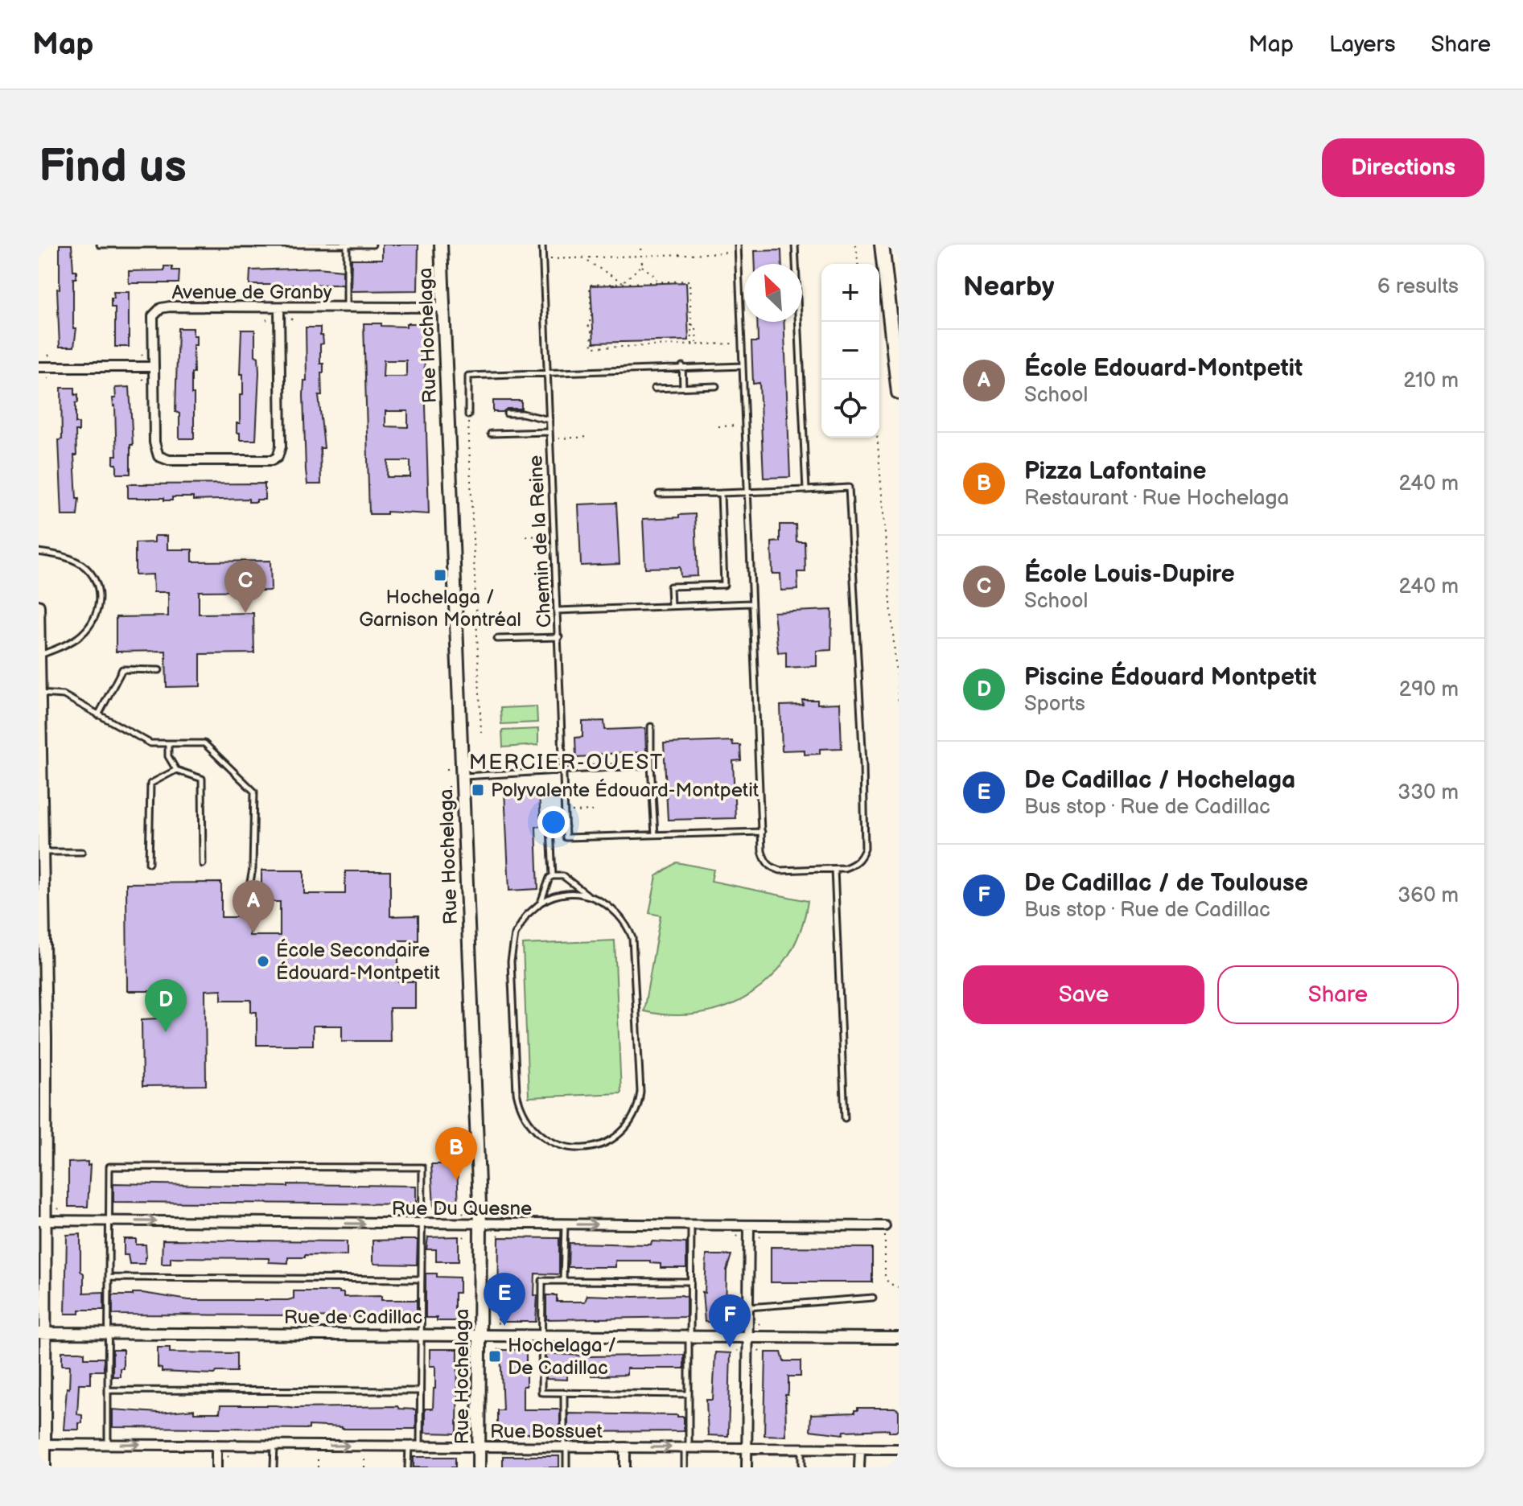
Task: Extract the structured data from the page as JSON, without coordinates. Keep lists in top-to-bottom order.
{
  "streets": {
    "main road": ["Rue Hochelaga"],
    "street": [
      "Avenue de Granby",
      "Rue Du Quesne",
      "Rue de Cadillac",
      "Rue Bossuet"
    ],
    "lane": ["Chemin de la Reine"]
  },
  "crossings": [
    ["Avenue de Granby", "Rue Hochelaga"],
    ["Rue Hochelaga", "Rue Du Quesne"],
    ["Rue Hochelaga", "Rue de Cadillac"],
    ["Rue Hochelaga", "Rue Bossuet"]
  ],
  "one_way": ["Rue Du Quesne", "Rue Bossuet"],
  "districts": ["MERCIER-OUEST"],
  "places": {
    "transit": ["Hochelaga / Garnison Montréal", "Polyvalente Édouard-Montpetit", "Hochelaga / De Cadillac"],
    "other": ["École Secondaire Édouard-Montpetit"]
  },
  "north": "top left",
  "page": {
    "header": "Map",
    "nav": ["Map", "Layers", "Share"],
    "buttons": [
      "Directions",
      ["Save", "Share"]
    ],
    "title": "Find us",
    "heading": ["Nearby", "6 results"],
    "map_buttons": ["+", "−"],
    "list": [
      {
        "mark": "A",
        "name": "École Edouard-Montpetit",
        "note": "School",
        "value": "210 m"
      },
      {
        "mark": "B",
        "name": "Pizza Lafontaine",
        "note": "Restaurant · Rue Hochelaga",
        "value": "240 m"
      },
      {
        "mark": "C",
        "name": "École Louis-Dupire",
        "note": "School",
        "value": "240 m"
      },
      {
        "mark": "D",
        "name": "Piscine Édouard Montpetit",
        "note": "Sports",
        "value": "290 m"
      },
      {
        "mark": "E",
        "name": "De Cadillac / Hochelaga",
        "note": "Bus stop · Rue de Cadillac",
        "value": "330 m"
      },
      {
        "mark": "F",
        "name": "De Cadillac / de Toulouse",
        "note": "Bus stop · Rue de Cadillac",
        "value": "360 m"
      }
    ],
    "pins": [
      "C",
      "A",
      "D",
      "B",
      "E",
      "F"
    ]
  }
}
